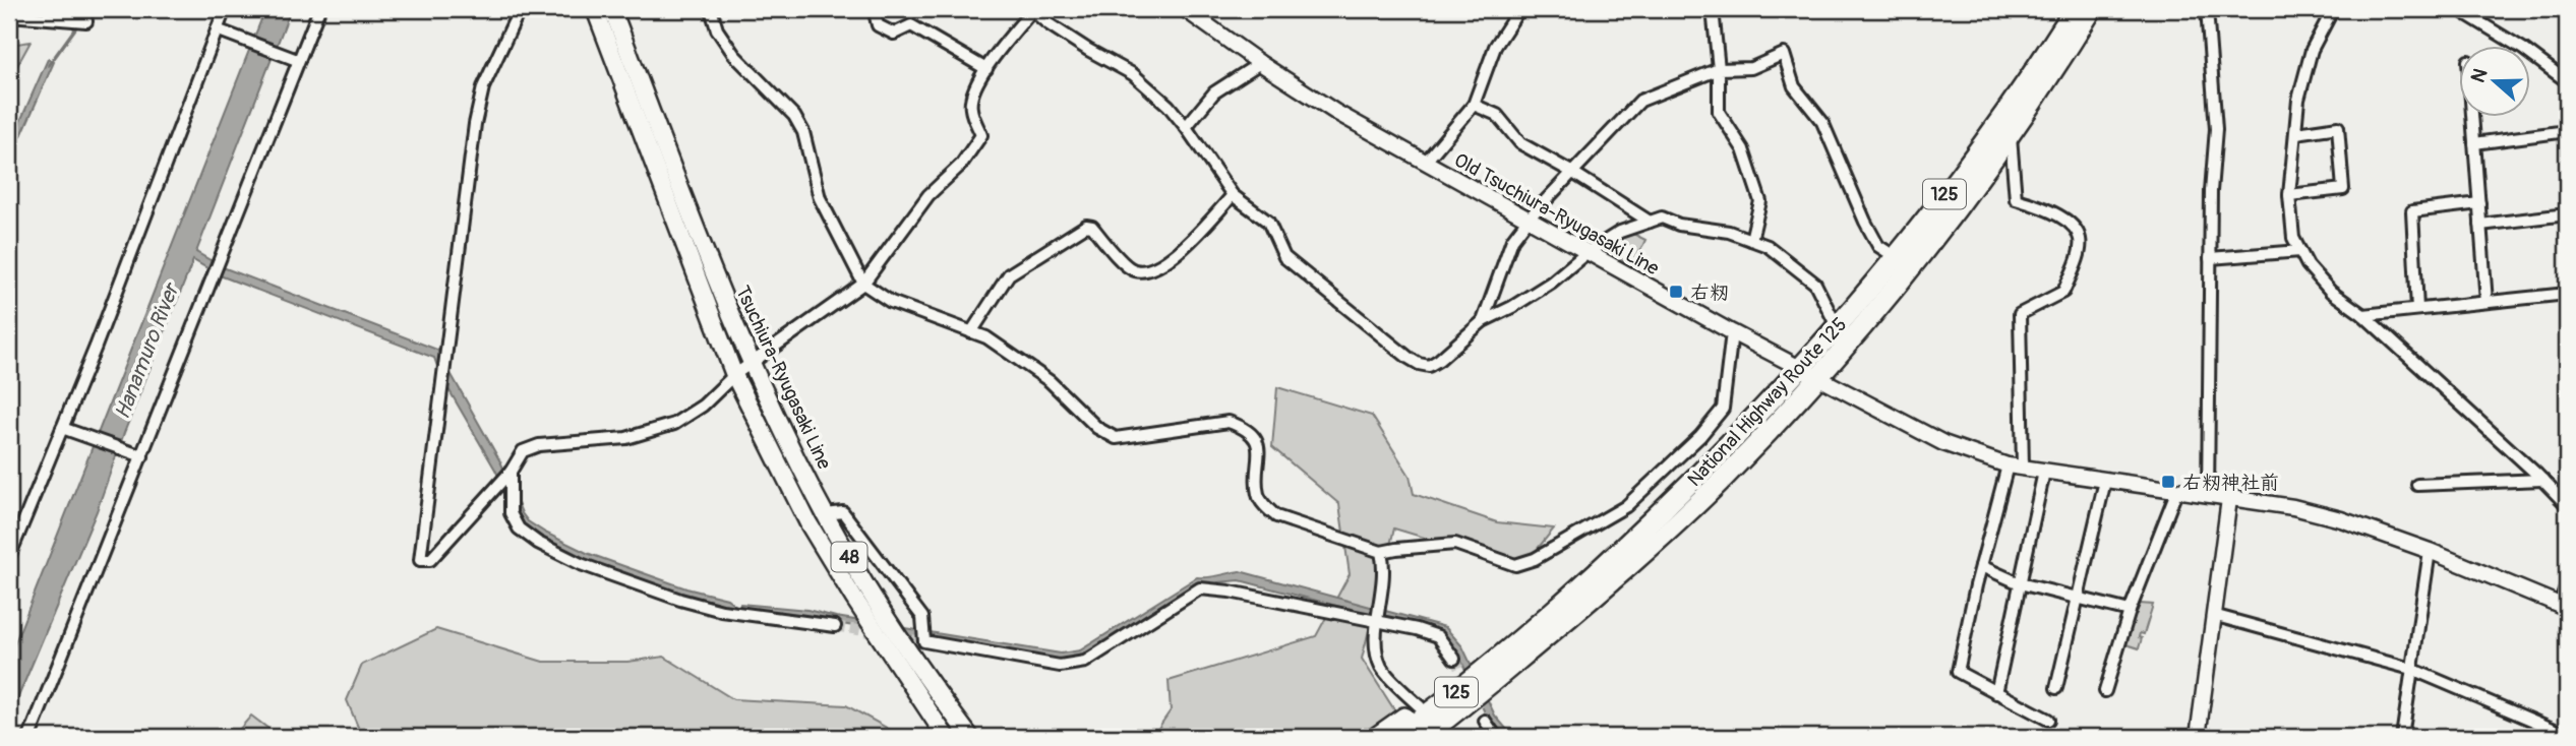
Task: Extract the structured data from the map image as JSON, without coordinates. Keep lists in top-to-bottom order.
{
  "streets": {
    "highway": ["125", "National Highway Route 125"],
    "main road": ["Tsuchiura-Ryugasaki Line", "48"],
    "street": ["Old Tsuchiura-Ryugasaki Line"]
  },
  "crossings": [
    ["Old Tsuchiura-Ryugasaki Line", "National Highway Route 125"]
  ],
  "water": ["Hanamuro River"],
  "places": {
    "transit": ["右籾", "右籾神社前"]
  },
  "north": "left"
}
